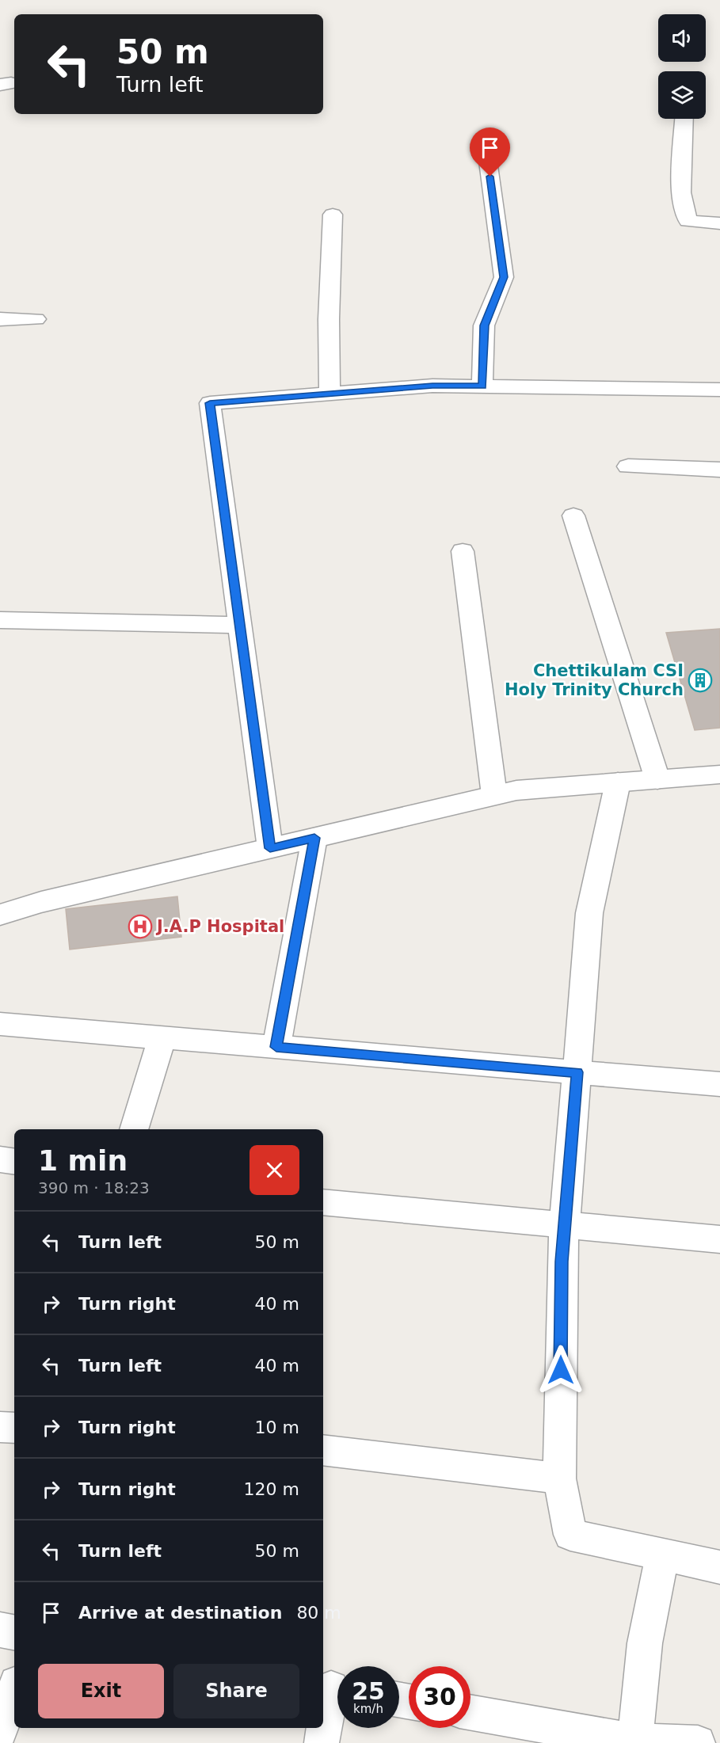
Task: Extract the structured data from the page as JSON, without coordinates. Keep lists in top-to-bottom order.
{
  "places": {
    "building": ["Chettikulam CSI Holy Trinity Church"],
    "hospital": ["J.A.P Hospital"]
  },
  "page": {
    "turn": ["50 m", "Turn left"],
    "heading": ["1 min", "390 m · 18:23"],
    "list": [
      {
        "name": "Turn left",
        "value": "50 m"
      },
      {
        "name": "Turn right",
        "value": "40 m"
      },
      {
        "name": "Turn left",
        "value": "40 m"
      },
      {
        "name": "Turn right",
        "value": "10 m"
      },
      {
        "name": "Turn right",
        "value": "120 m"
      },
      {
        "name": "Turn left",
        "value": "50 m"
      },
      {
        "name": "Arrive at destination",
        "value": "80 m"
      }
    ],
    "buttons": ["Exit", "Share"],
    "speed": "25 km/h",
    "limit": "30"
  }
}
